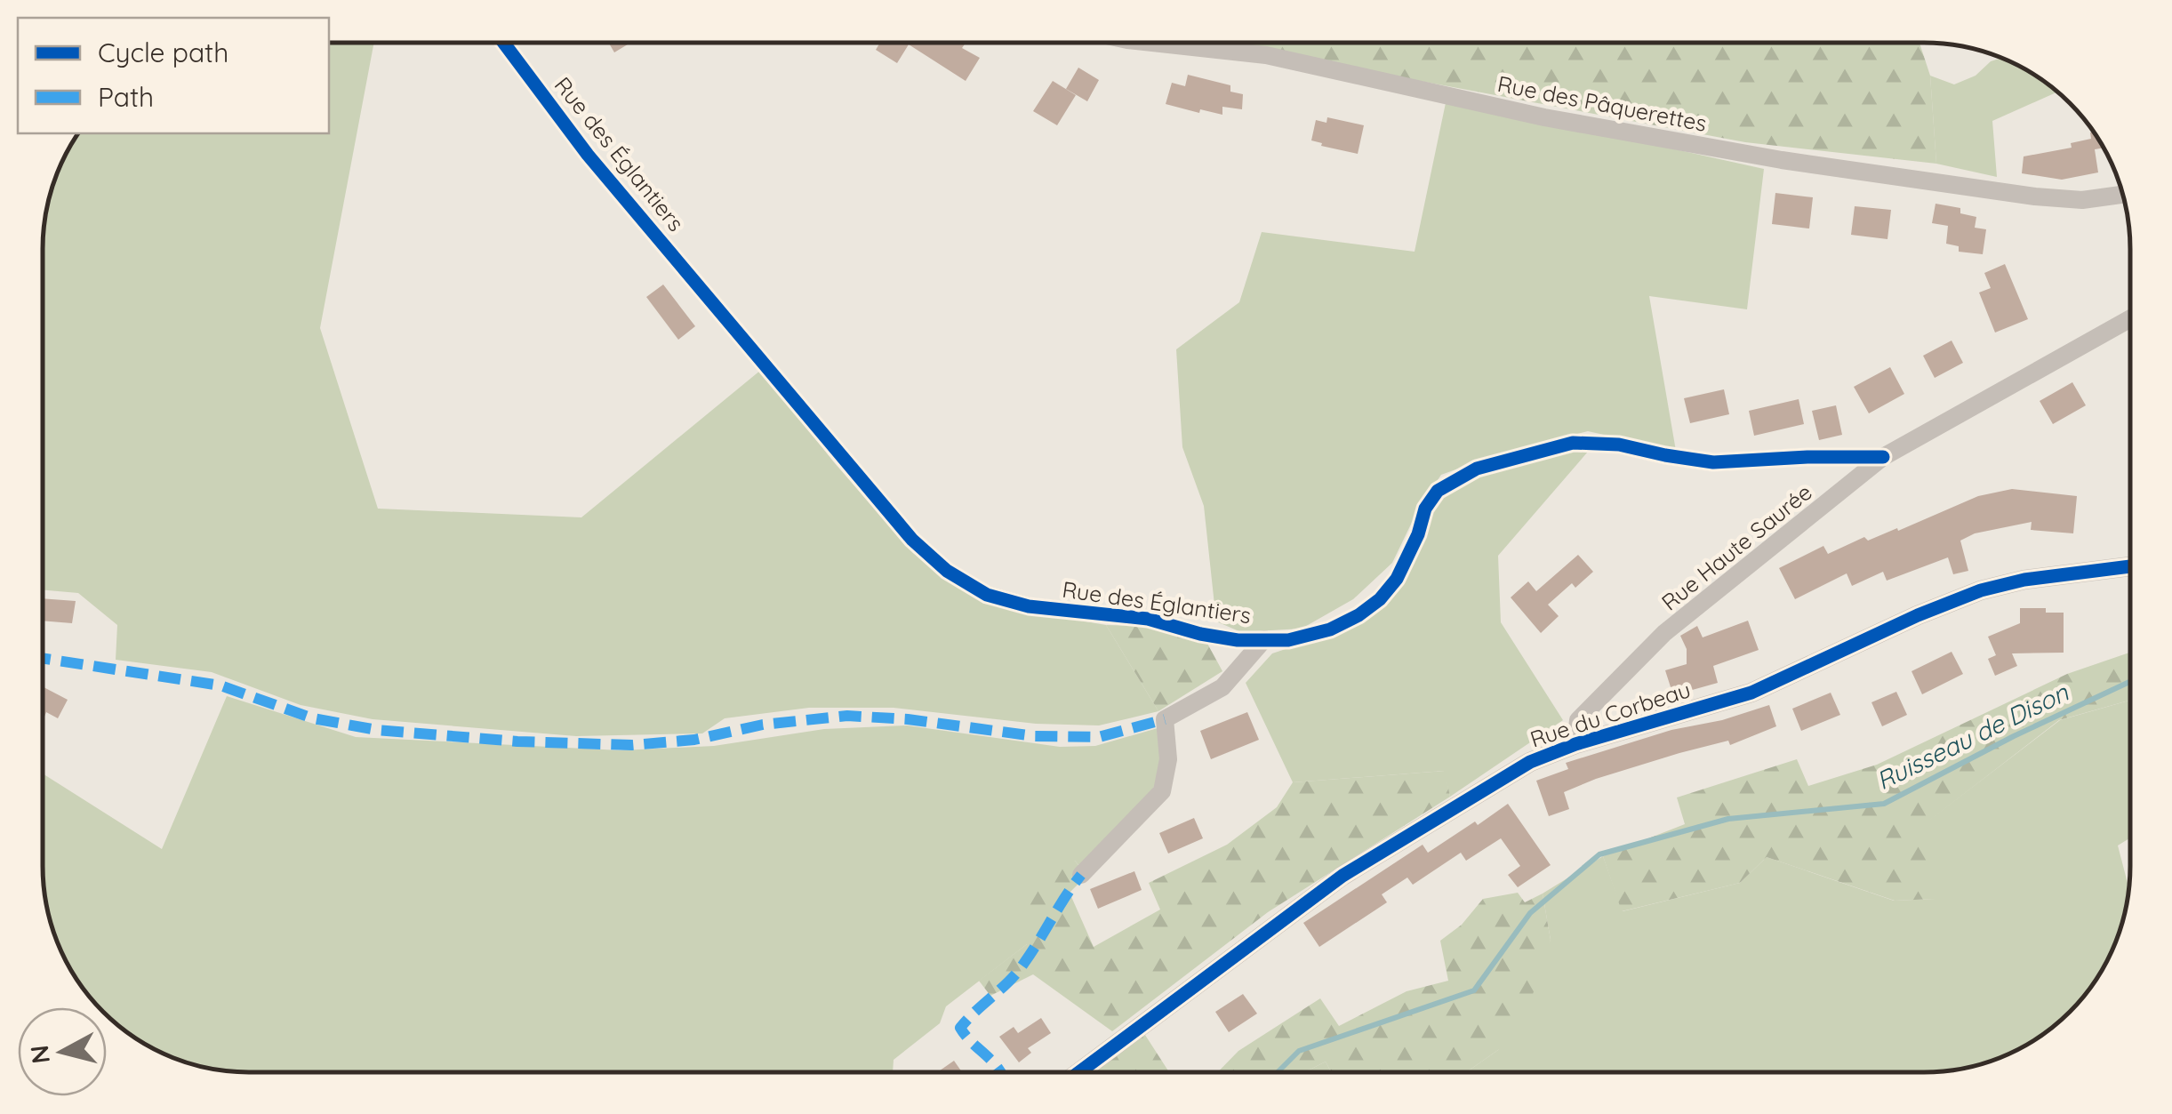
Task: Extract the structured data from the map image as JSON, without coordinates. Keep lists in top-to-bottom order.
{
  "streets": {
    "street": [
      "Rue des Pâquerettes",
      "Rue des Églantiers",
      "Rue Haute Saurée",
      "Rue du Corbeau"
    ]
  },
  "crossings": [
    ["Rue des Églantiers", "Rue Haute Saurée"],
    ["Rue Haute Saurée", "Rue du Corbeau"]
  ],
  "water": ["Ruisseau de Dison"],
  "legend": ["Cycle path", "Path"],
  "north": "left"
}
